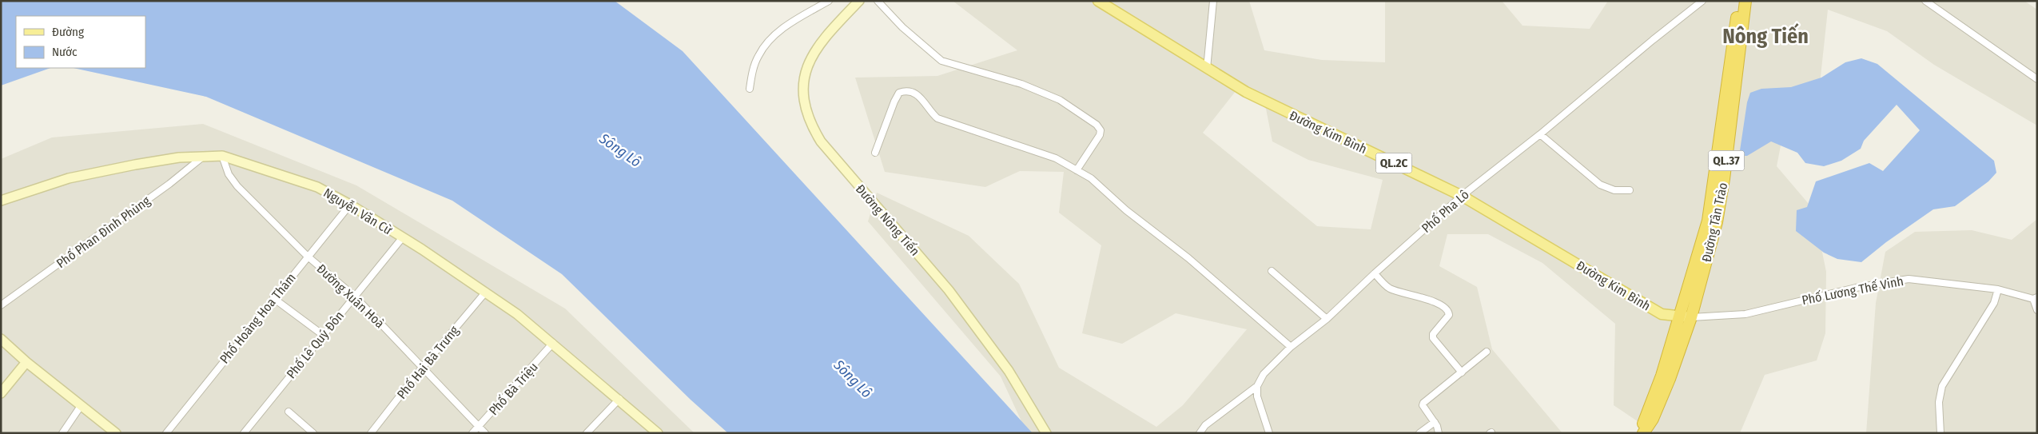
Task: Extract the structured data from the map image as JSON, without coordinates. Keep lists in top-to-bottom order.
{
  "streets": {
    "highway": ["QL.37", "Đường Tân Trào"],
    "main road": ["Đường Kim Bình", "QL.2C"],
    "street": [
      "Nguyễn Văn Cừ",
      "Phố Pha Lô",
      "Đường Nông Tiến",
      "Phố Phan Đình Phùng",
      "Phố Lương Thế Vinh",
      "Đường Xuân Hoà",
      "Phố Hoàng Hoa Thám",
      "Phố Lê Quý Đôn",
      "Phố Hai Bà Trưng",
      "Phố Bà Triệu"
    ]
  },
  "crossings": [
    ["Đường Kim Bình", "Phố Pha Lô"],
    ["Đường Kim Bình", "Đường Tân Trào"],
    ["Đường Kim Bình", "Phố Lương Thế Vinh"],
    ["Nguyễn Văn Cừ", "Phố Phan Đình Phùng"],
    ["Nguyễn Văn Cừ", "Đường Xuân Hoà"],
    ["Nguyễn Văn Cừ", "Phố Hoàng Hoa Thám"],
    ["Nguyễn Văn Cừ", "Phố Lê Quý Đôn"],
    ["Nguyễn Văn Cừ", "Phố Hai Bà Trưng"],
    ["Nguyễn Văn Cừ", "Phố Bà Triệu"],
    ["Đường Tân Trào", "Phố Lương Thế Vinh"],
    ["Đường Xuân Hoà", "Phố Hoàng Hoa Thám"],
    ["Đường Xuân Hoà", "Phố Lê Quý Đôn"],
    ["Đường Xuân Hoà", "Phố Hai Bà Trưng"],
    ["Đường Xuân Hoà", "Phố Bà Triệu"]
  ],
  "districts": ["Nông Tiến"],
  "water": ["Sông Lô"],
  "legend": ["Đường", "Nước"]
}
